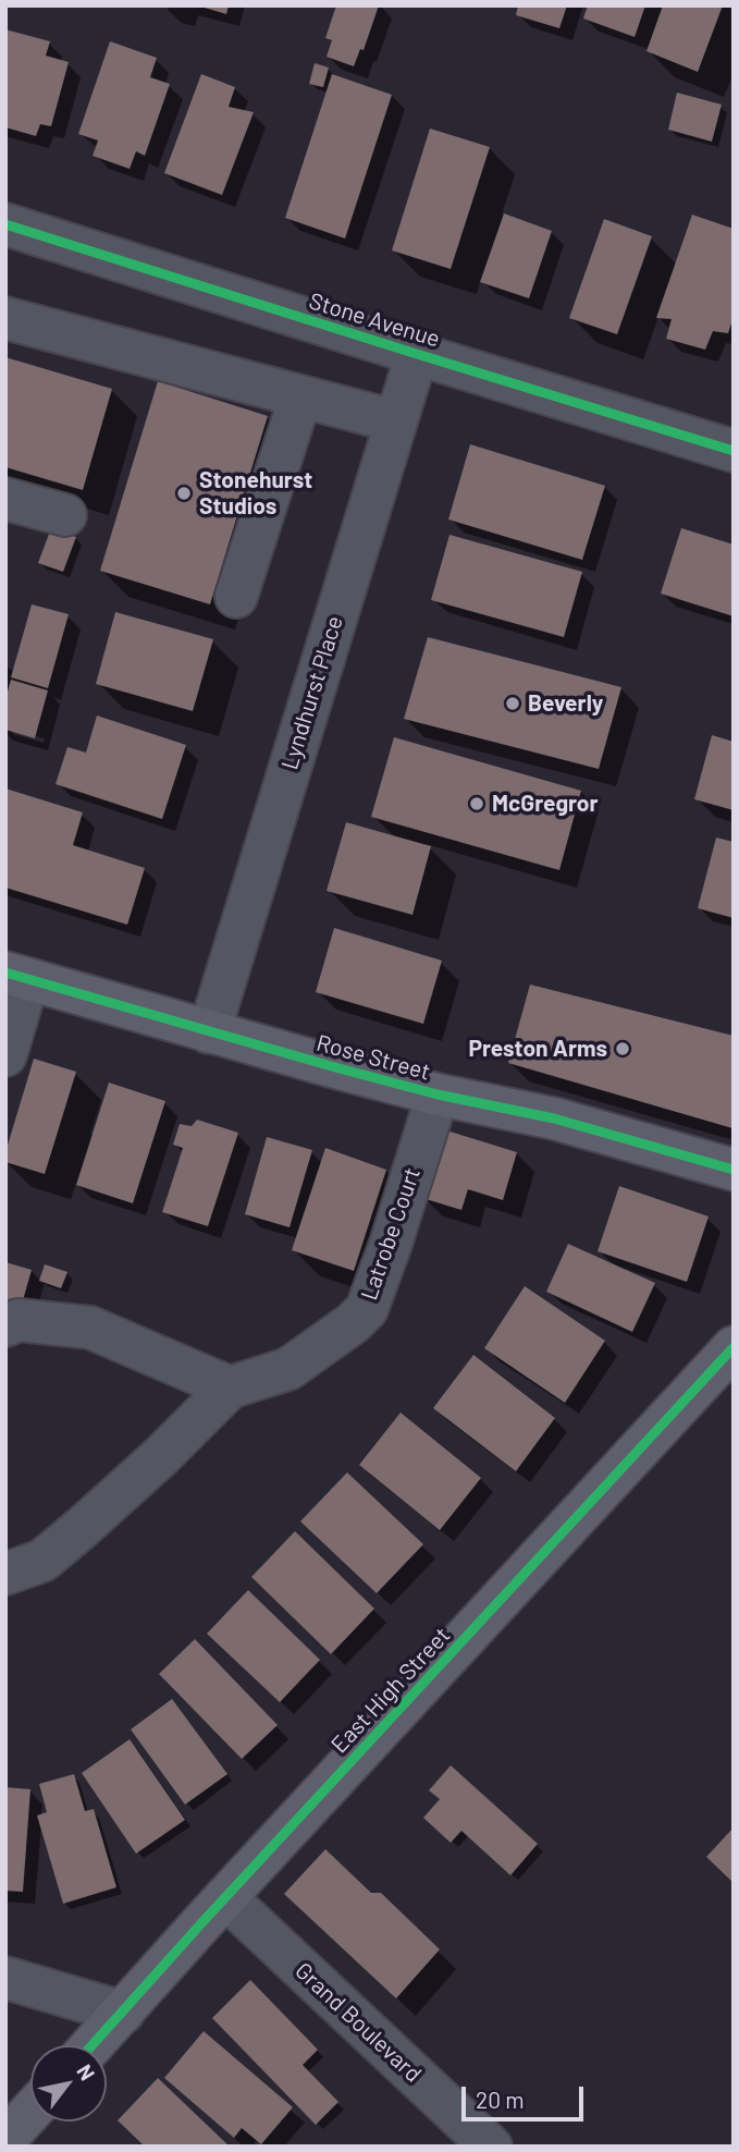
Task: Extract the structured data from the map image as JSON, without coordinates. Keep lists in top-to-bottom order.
{
  "streets": {
    "main road": ["Rose Street", "East High Street"],
    "street": [
      "Stone Avenue",
      "Lyndhurst Place",
      "Latrobe Court",
      "Grand Boulevard"
    ]
  },
  "crossings": [
    ["Stone Avenue", "Lyndhurst Place"],
    ["Lyndhurst Place", "Rose Street"],
    ["Rose Street", "Latrobe Court"],
    ["East High Street", "Grand Boulevard"]
  ],
  "places": [
    "Stonehurst Studios",
    "Beverly",
    "McGregror",
    "Preston Arms"
  ],
  "scale_bar": "20 m",
  "north": "top right"
}
